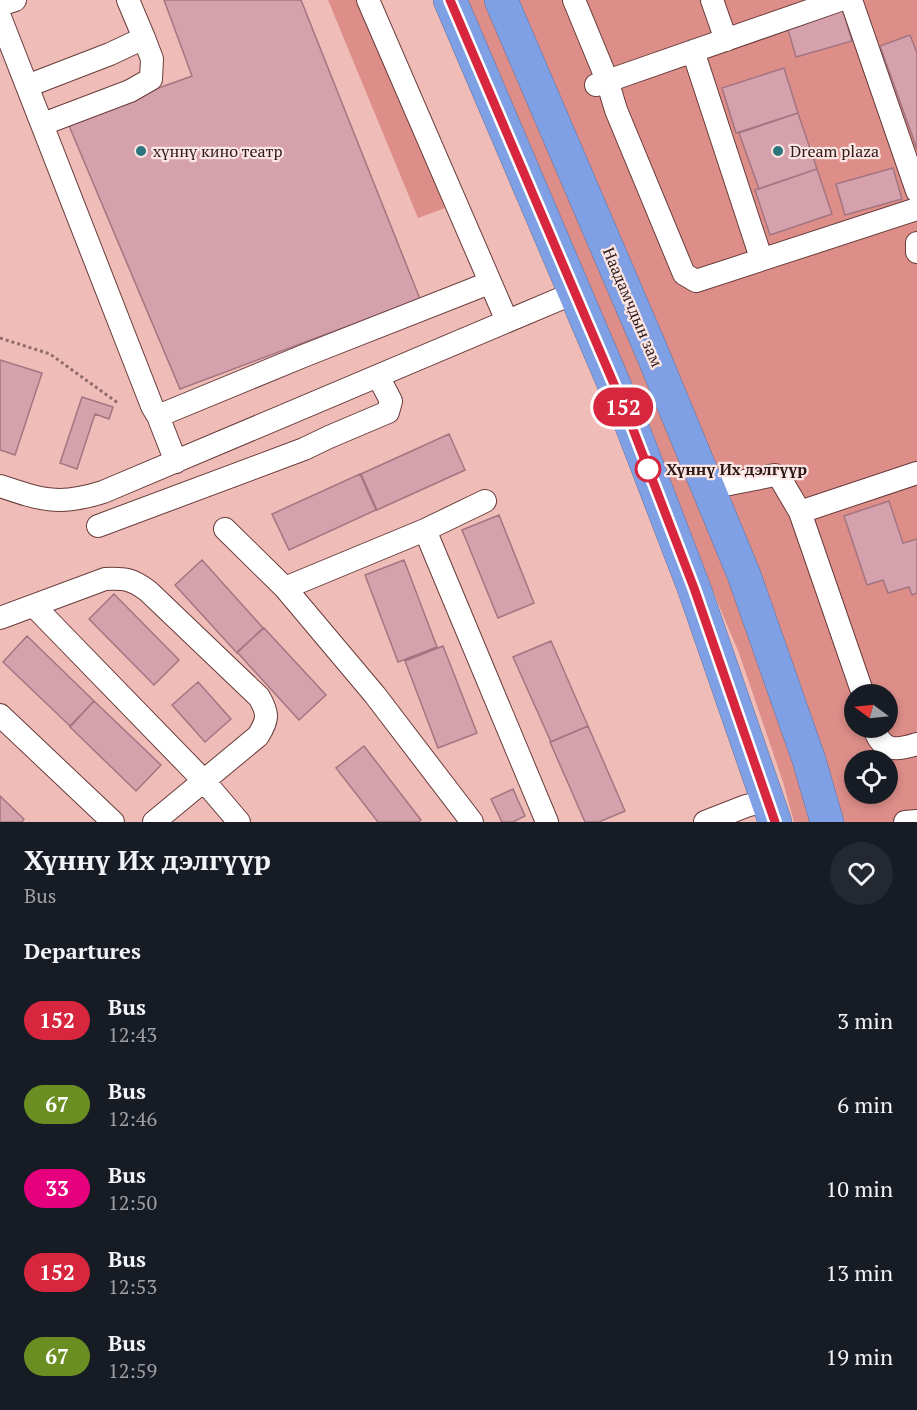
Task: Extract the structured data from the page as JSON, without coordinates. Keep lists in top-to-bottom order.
{
  "streets": {
    "highway": ["Наадамчдын зам"]
  },
  "places": ["хүннү кино театр", "Dream plaza", "Хүннү Их дэлгүүр"],
  "lines": ["bus line 152"],
  "north": "left",
  "page": {
    "on_map": "152",
    "heading": [
      ["Хүннү Их дэлгүүр", "Bus"],
      "Departures"
    ],
    "list": [
      {
        "mark": "152",
        "name": "Bus",
        "note": "12:43",
        "value": "3 min"
      },
      {
        "mark": "67",
        "name": "Bus",
        "note": "12:46",
        "value": "6 min"
      },
      {
        "mark": "33",
        "name": "Bus",
        "note": "12:50",
        "value": "10 min"
      },
      {
        "mark": "152",
        "name": "Bus",
        "note": "12:53",
        "value": "13 min"
      },
      {
        "mark": "67",
        "name": "Bus",
        "note": "12:59",
        "value": "19 min"
      }
    ]
  }
}
